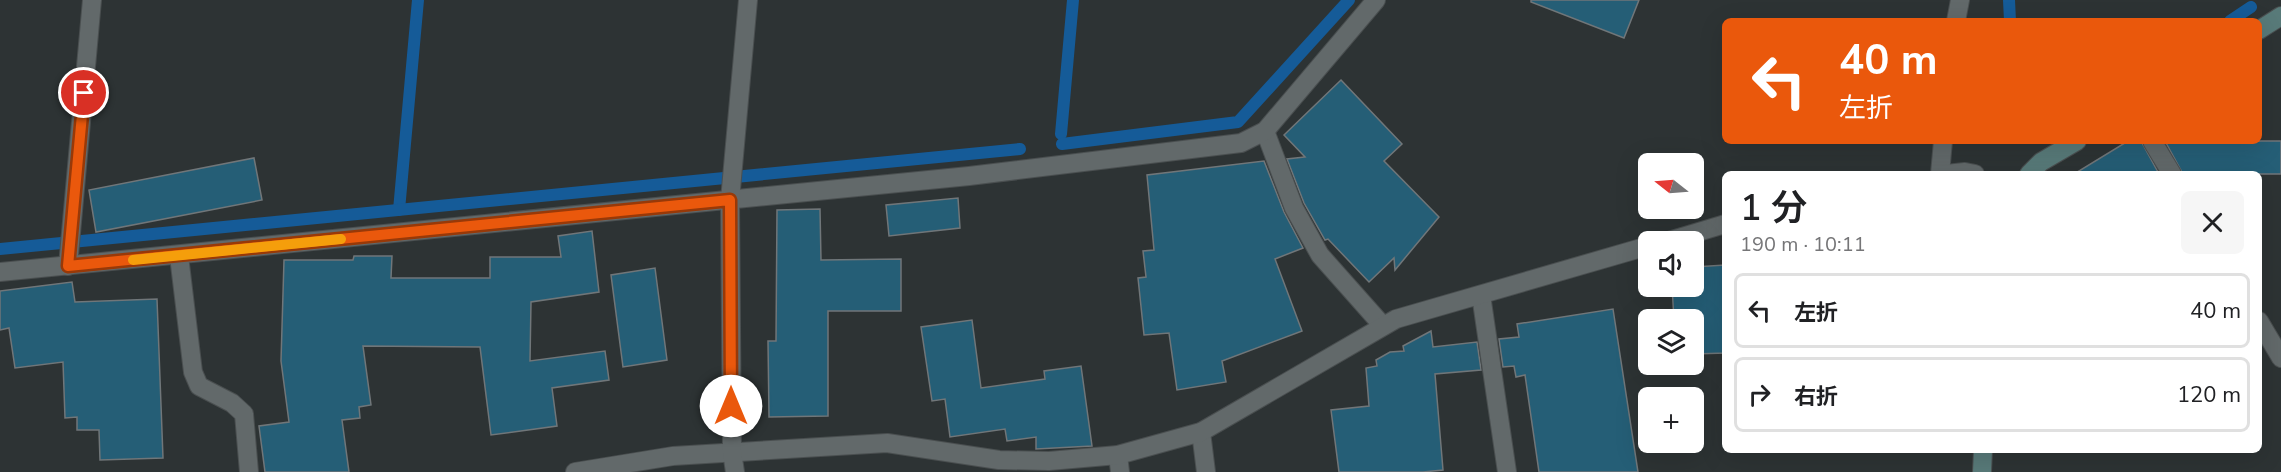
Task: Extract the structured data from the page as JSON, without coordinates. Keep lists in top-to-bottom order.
{
  "north": "left",
  "page": {
    "turn": ["40 m", "左折"],
    "map_buttons": "+",
    "heading": ["1 分", "190 m · 10:11"],
    "list": [
      {
        "name": "左折",
        "value": "40 m"
      },
      {
        "name": "右折",
        "value": "120 m"
      }
    ]
  }
}
